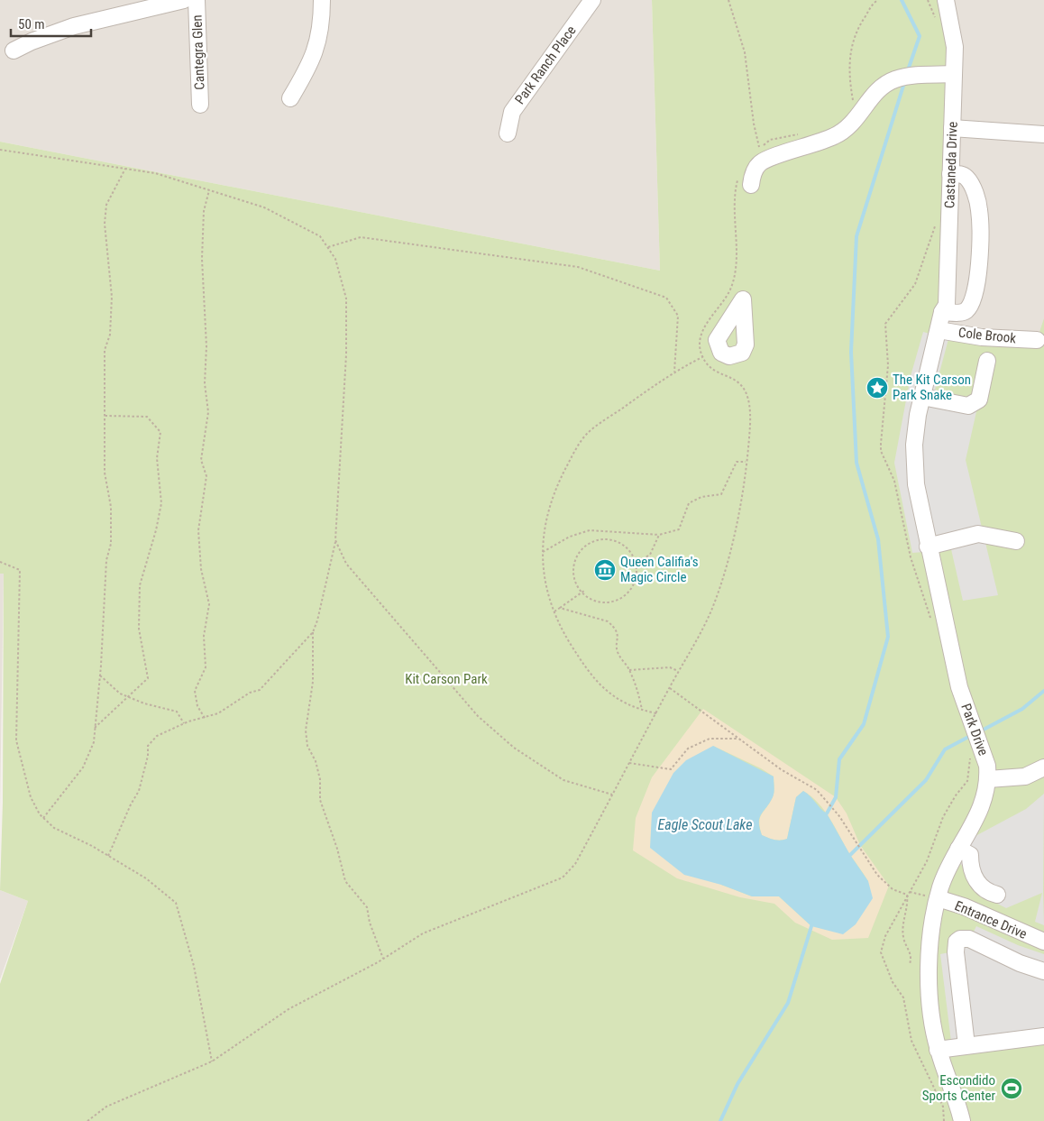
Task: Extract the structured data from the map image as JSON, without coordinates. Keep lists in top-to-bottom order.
{
  "streets": {
    "street": [
      "Cantegra Glen",
      "Park Ranch Place",
      "Castaneda Drive",
      "Cole Brook",
      "Park Drive",
      "Entrance Drive"
    ]
  },
  "crossings": [
    ["Castaneda Drive", "Cole Brook"],
    ["Castaneda Drive", "Park Drive"],
    ["Cole Brook", "Park Drive"],
    ["Park Drive", "Entrance Drive"]
  ],
  "water": ["Eagle Scout Lake"],
  "parks": ["Kit Carson Park"],
  "places": {
    "place": ["The Kit Carson Park Snake"],
    "museum": ["Queen Califia's Magic Circle"],
    "sports": ["Escondido Sports Center"]
  },
  "scale_bar": "50 m"
}
